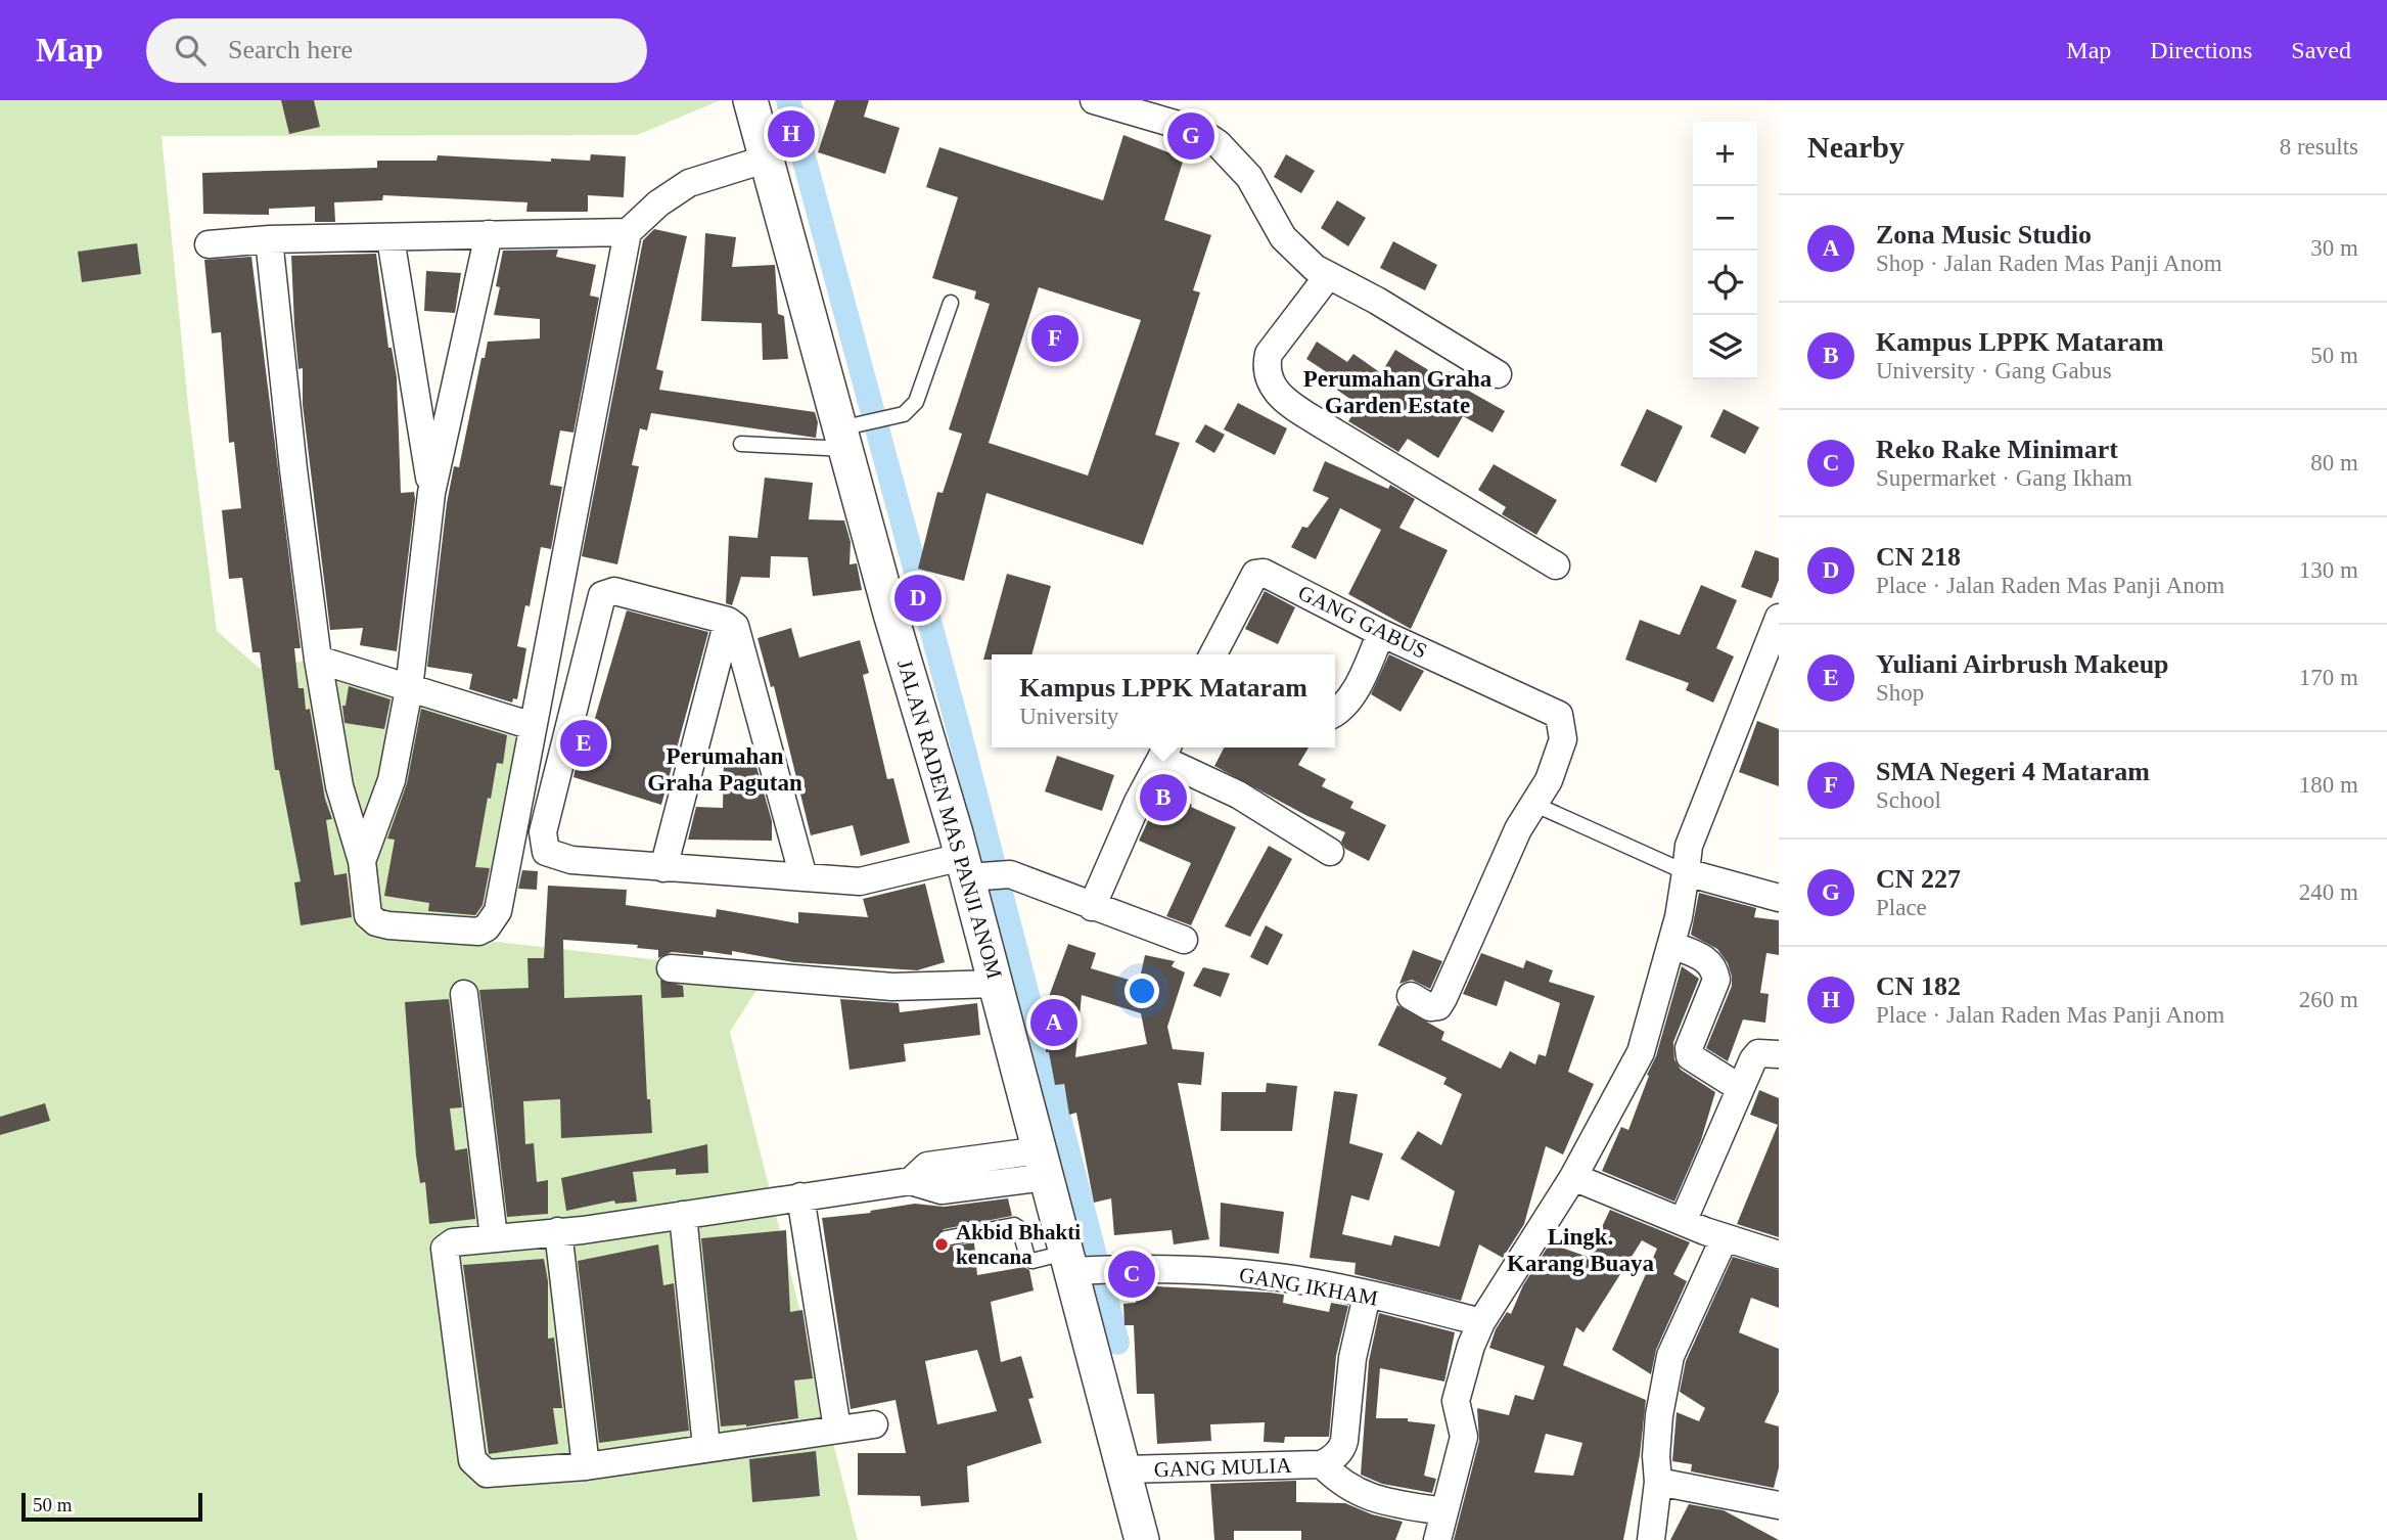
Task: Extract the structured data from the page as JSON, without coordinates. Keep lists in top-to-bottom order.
{
  "streets": {
    "street": [
      "GANG GABUS",
      "JALAN RADEN MAS PANJI ANOM",
      "GANG IKHAM",
      "GANG MULIA"
    ]
  },
  "crossings": [
    ["JALAN RADEN MAS PANJI ANOM", "GANG IKHAM"],
    ["JALAN RADEN MAS PANJI ANOM", "GANG MULIA"]
  ],
  "districts": ["Perumahan Graha Garden Estate", "Perumahan Graha Pagutan", "Lingk. Karang Buaya"],
  "places": ["Akbid Bhakti kencana"],
  "scale_bar": "50 m",
  "page": {
    "header": "Map",
    "search": "Search here",
    "nav": ["Map", "Directions", "Saved"],
    "heading": ["Nearby", "8 results"],
    "pins": [
      "H",
      "G",
      "F",
      "D",
      "E",
      "B",
      "A",
      "C"
    ],
    "map_buttons": ["+", "−"],
    "list": [
      {
        "mark": "A",
        "name": "Zona Music Studio",
        "note": "Shop · Jalan Raden Mas Panji Anom",
        "value": "30 m"
      },
      {
        "mark": "B",
        "name": "Kampus LPPK Mataram",
        "note": "University · Gang Gabus",
        "value": "50 m"
      },
      {
        "mark": "C",
        "name": "Reko Rake Minimart",
        "note": "Supermarket · Gang Ikham",
        "value": "80 m"
      },
      {
        "mark": "D",
        "name": "CN 218",
        "note": "Place · Jalan Raden Mas Panji Anom",
        "value": "130 m"
      },
      {
        "mark": "E",
        "name": "Yuliani Airbrush Makeup",
        "note": "Shop",
        "value": "170 m"
      },
      {
        "mark": "F",
        "name": "SMA Negeri 4 Mataram",
        "note": "School",
        "value": "180 m"
      },
      {
        "mark": "G",
        "name": "CN 227",
        "note": "Place",
        "value": "240 m"
      },
      {
        "mark": "H",
        "name": "CN 182",
        "note": "Place · Jalan Raden Mas Panji Anom",
        "value": "260 m"
      }
    ],
    "popup": ["Kampus LPPK Mataram", "University"],
    "scale": "50 m"
  }
}
